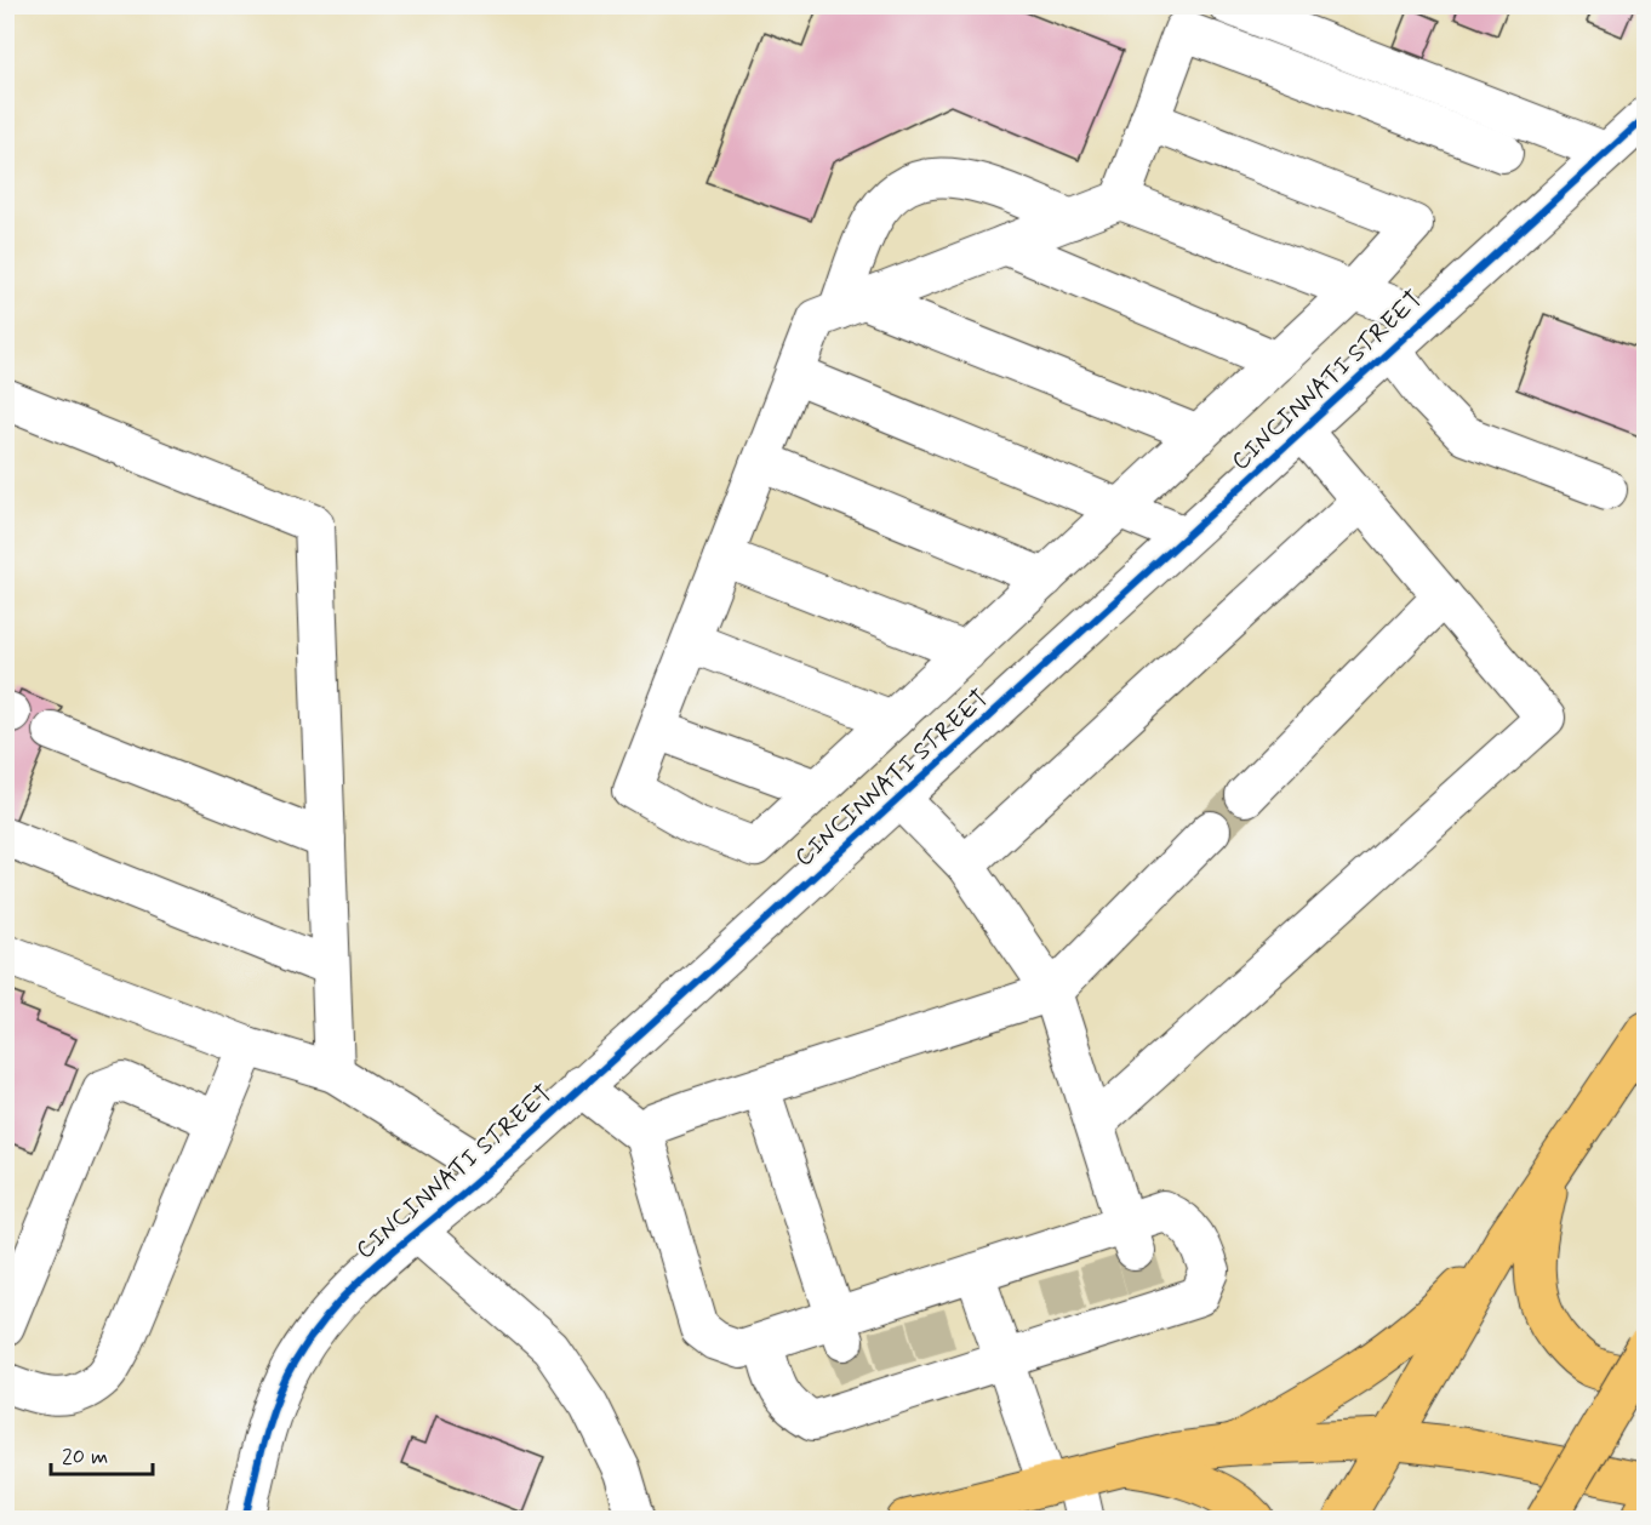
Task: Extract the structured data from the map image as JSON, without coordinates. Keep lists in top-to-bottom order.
{
  "streets": {
    "street": ["CINCINNATI STREET"]
  },
  "scale_bar": "20 m"
}
